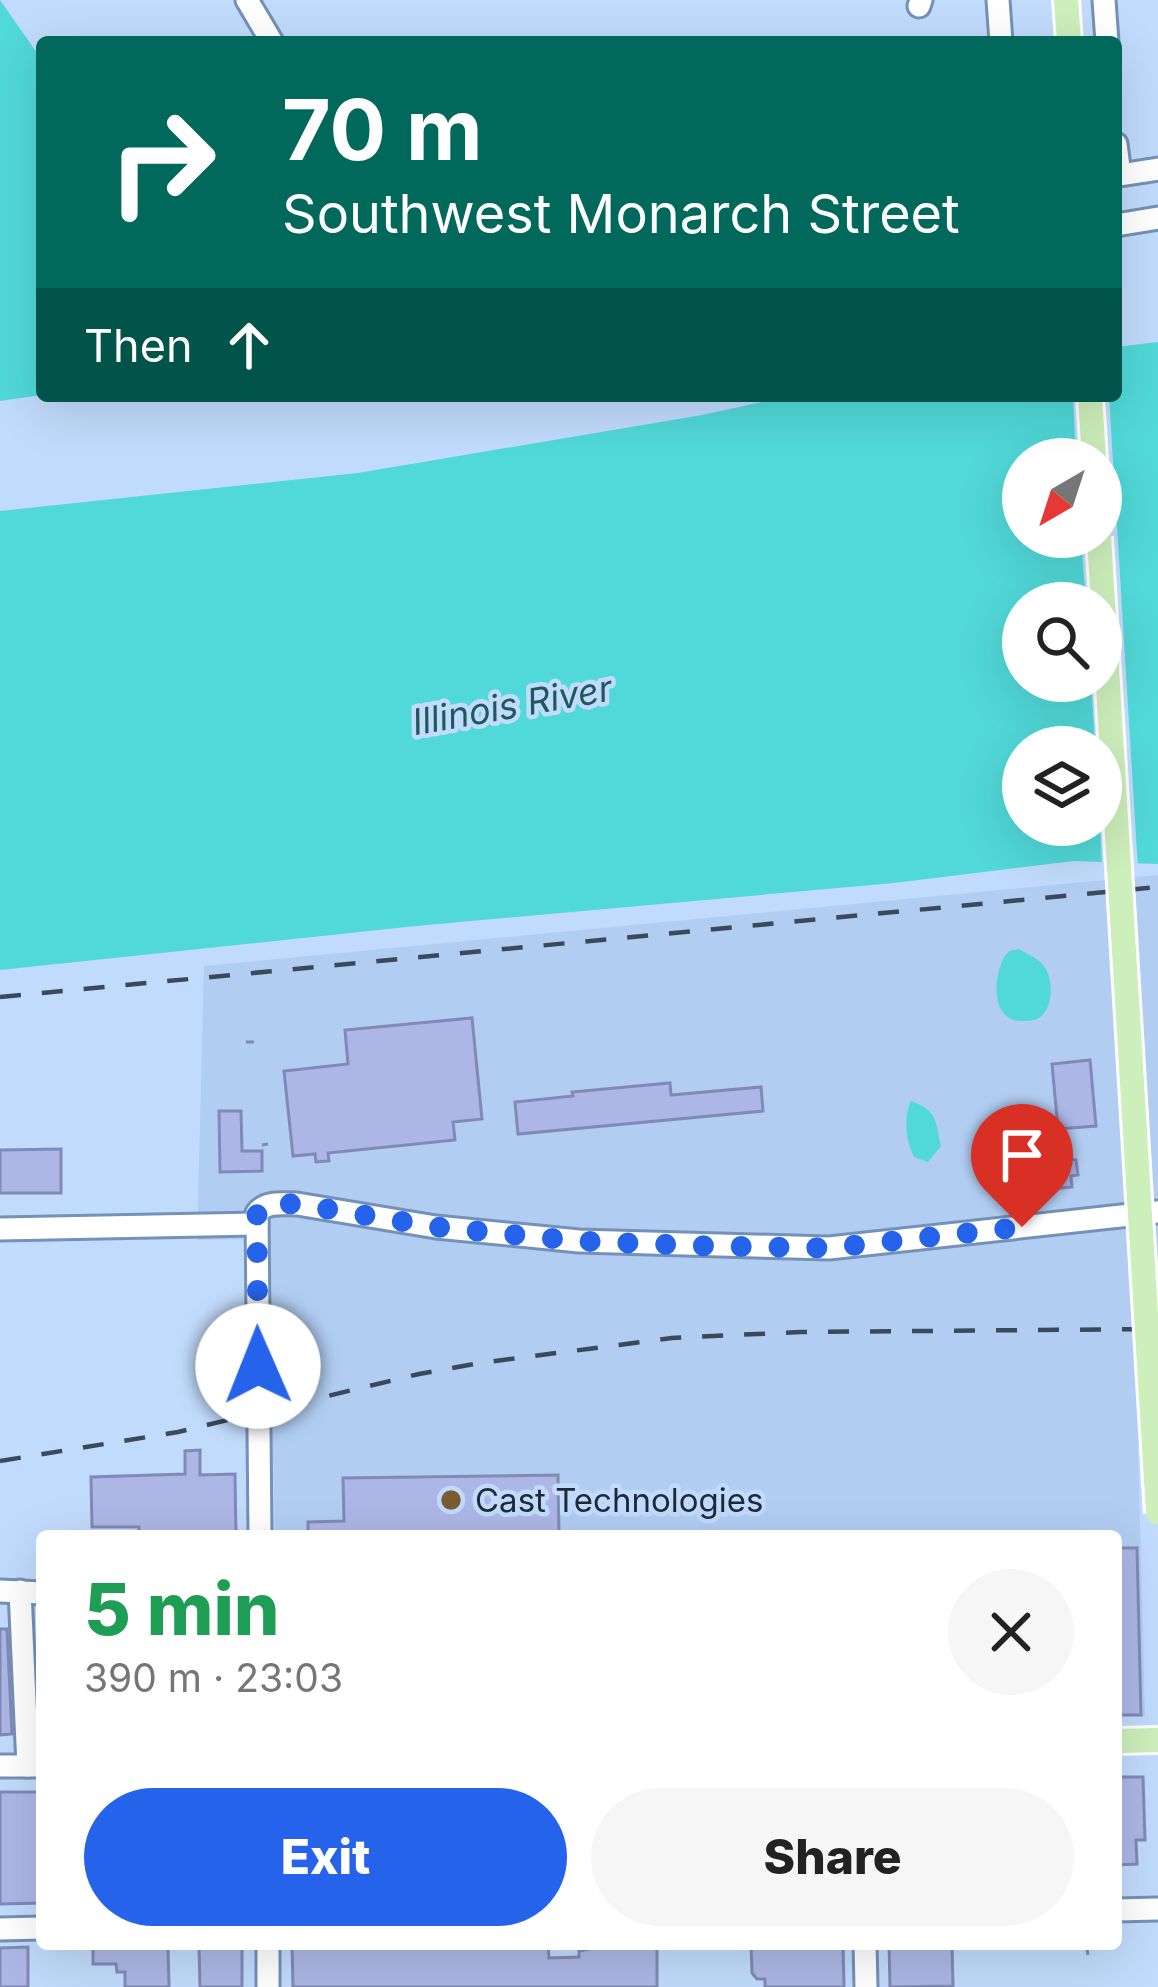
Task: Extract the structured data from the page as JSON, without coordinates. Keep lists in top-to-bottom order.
{
  "water": ["Illinois River"],
  "places": ["Cast Technologies"],
  "north": "bottom left",
  "page": {
    "turn": ["70 m", "Southwest Monarch Street"],
    "then": "Then",
    "heading": ["5 min", "390 m · 23:03"],
    "buttons": ["Exit", "Share"]
  }
}
